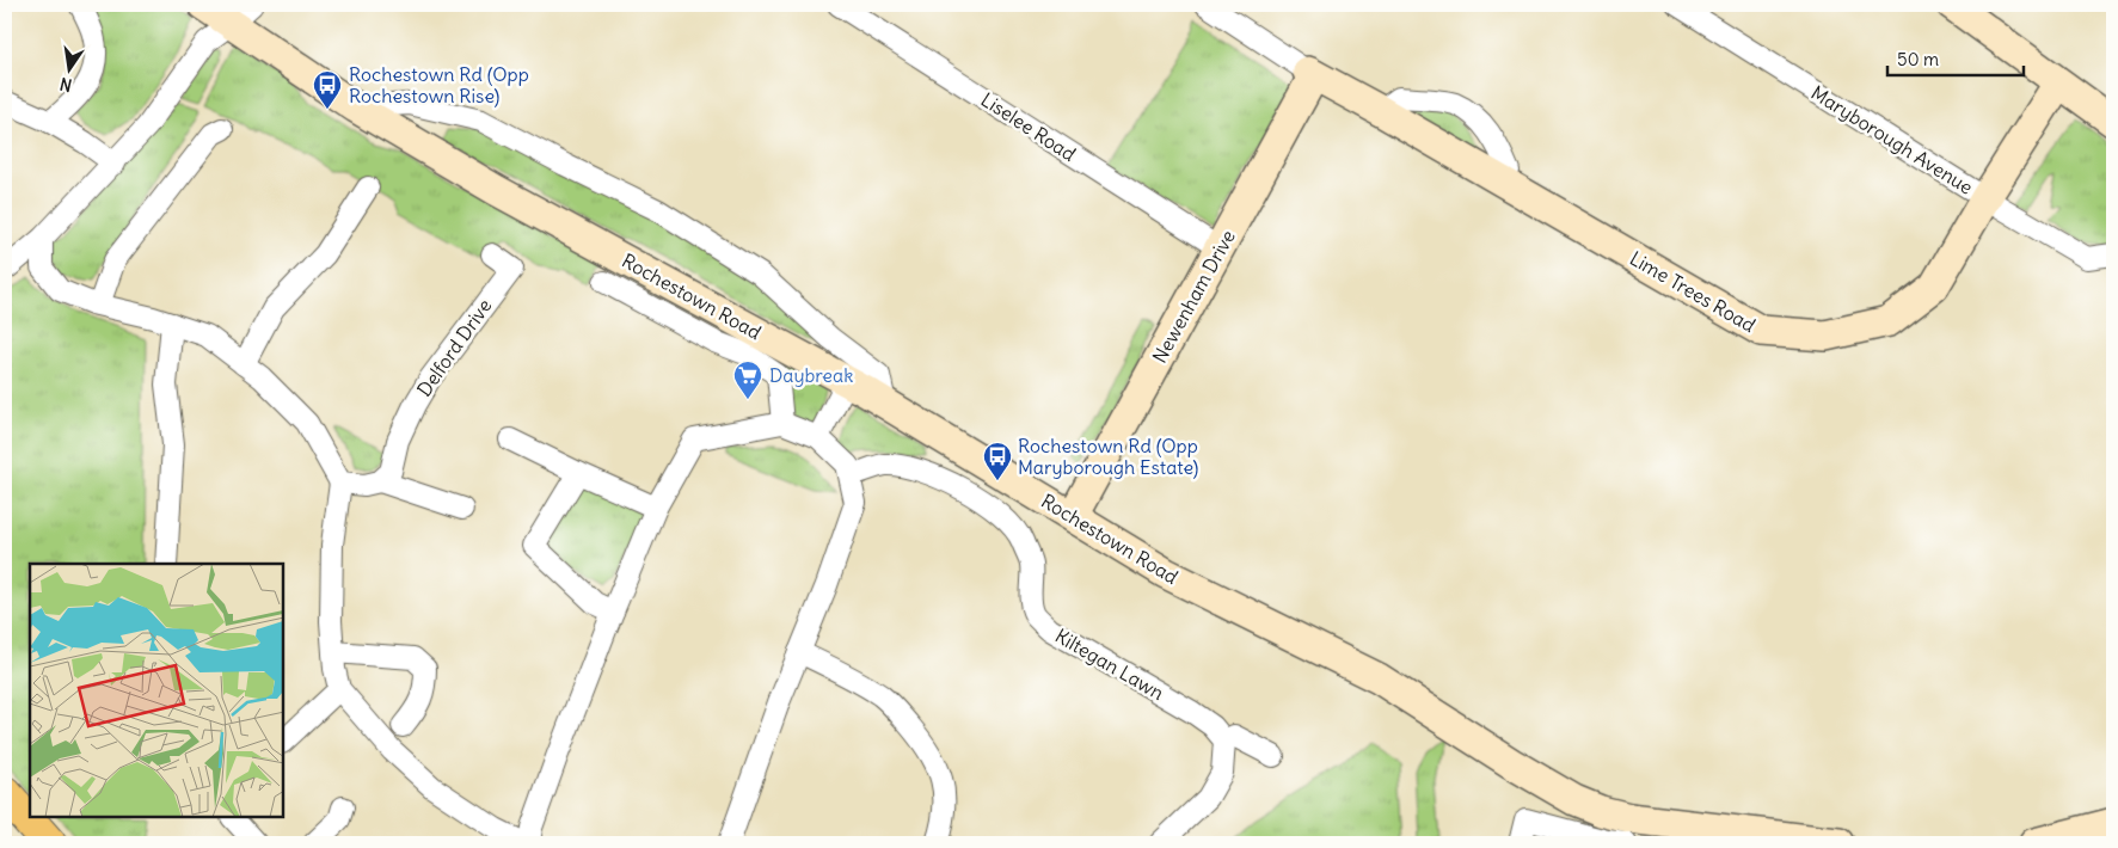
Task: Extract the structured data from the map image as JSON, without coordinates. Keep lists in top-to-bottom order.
{
  "streets": {
    "main road": ["Lime Trees Road", "Rochestown Road", "Newenham Drive"],
    "street": [
      "Liselee Road",
      "Maryborough Avenue",
      "Delford Drive",
      "Kiltegan Lawn"
    ]
  },
  "crossings": [
    ["Liselee Road", "Newenham Drive"],
    ["Maryborough Avenue", "Lime Trees Road"],
    ["Lime Trees Road", "Newenham Drive"],
    ["Rochestown Road", "Newenham Drive"]
  ],
  "places": {
    "bus stop": ["Rochestown Rd (Opp Rochestown Rise)", "Rochestown Rd (Opp Maryborough Estate)"],
    "supermarket": ["Daybreak"]
  },
  "scale_bar": "50 m",
  "north": "bottom"
}
